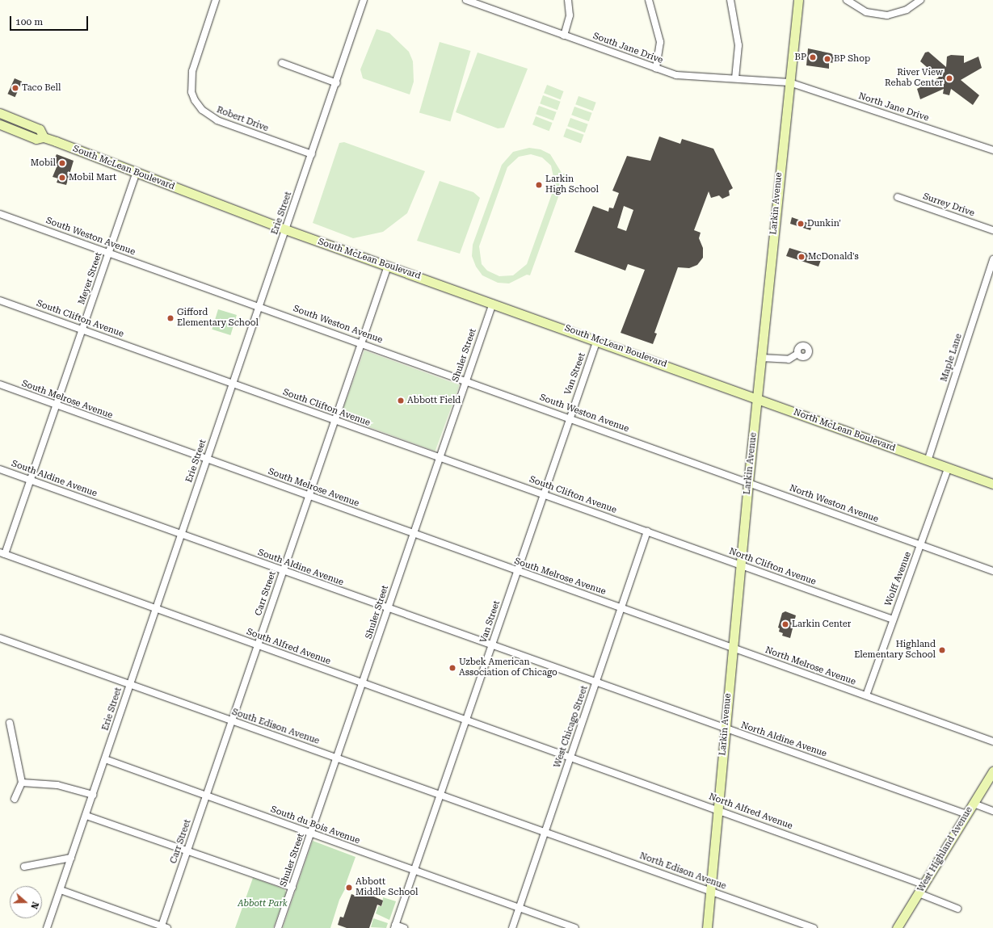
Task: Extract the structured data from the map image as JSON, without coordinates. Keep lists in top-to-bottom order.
{
  "streets": {
    "main road": [
      "South McLean Boulevard",
      "Larkin Avenue",
      "North McLean Boulevard",
      "West Highland Avenue"
    ],
    "street": [
      "South Jane Drive",
      "North Jane Drive",
      "Robert Drive",
      "Surrey Drive",
      "Erie Street",
      "South Weston Avenue",
      "Meyer Street",
      "South Clifton Avenue",
      "Shuler Street",
      "Maple Lane",
      "Van Street",
      "South Melrose Avenue",
      "South Aldine Avenue",
      "North Weston Avenue",
      "North Clifton Avenue",
      "Wolff Avenue",
      "Carr Street",
      "South Alfred Avenue",
      "North Melrose Avenue",
      "South Edison Avenue",
      "West Chicago Street",
      "North Aldine Avenue",
      "North Alfred Avenue",
      "South du Bois Avenue",
      "North Edison Avenue"
    ]
  },
  "crossings": [
    ["South Jane Drive", "North Jane Drive"],
    ["South Jane Drive", "Larkin Avenue"],
    ["North Jane Drive", "Larkin Avenue"],
    ["Robert Drive", "Erie Street"],
    ["South McLean Boulevard", "Erie Street"],
    ["South McLean Boulevard", "Meyer Street"],
    ["South McLean Boulevard", "Shuler Street"],
    ["South McLean Boulevard", "Van Street"],
    ["South McLean Boulevard", "North McLean Boulevard"],
    ["South McLean Boulevard", "Carr Street"],
    ["Larkin Avenue", "North McLean Boulevard"],
    ["Larkin Avenue", "North Weston Avenue"],
    ["Larkin Avenue", "North Clifton Avenue"],
    ["Larkin Avenue", "North Melrose Avenue"],
    ["Larkin Avenue", "North Aldine Avenue"],
    ["Larkin Avenue", "North Alfred Avenue"],
    ["Larkin Avenue", "North Edison Avenue"],
    ["Erie Street", "South Weston Avenue"],
    ["Erie Street", "South Clifton Avenue"],
    ["Erie Street", "South Melrose Avenue"],
    ["Erie Street", "South Aldine Avenue"],
    ["Erie Street", "South Alfred Avenue"],
    ["Erie Street", "South Edison Avenue"],
    ["Erie Street", "South du Bois Avenue"],
    ["South Weston Avenue", "Meyer Street"],
    ["South Weston Avenue", "Shuler Street"],
    ["South Weston Avenue", "Van Street"],
    ["South Weston Avenue", "North Weston Avenue"],
    ["South Weston Avenue", "Carr Street"],
    ["Meyer Street", "South Clifton Avenue"],
    ["Meyer Street", "South Melrose Avenue"],
    ["Meyer Street", "South Aldine Avenue"],
    ["Meyer Street", "South Alfred Avenue"],
    ["South Clifton Avenue", "Shuler Street"],
    ["South Clifton Avenue", "Van Street"],
    ["South Clifton Avenue", "North Clifton Avenue"],
    ["South Clifton Avenue", "Carr Street"],
    ["South Clifton Avenue", "West Chicago Street"],
    ["Shuler Street", "South Melrose Avenue"],
    ["Shuler Street", "South Aldine Avenue"],
    ["Shuler Street", "South Alfred Avenue"],
    ["Shuler Street", "South Edison Avenue"],
    ["Shuler Street", "South du Bois Avenue"],
    ["Maple Lane", "North McLean Boulevard"],
    ["Van Street", "South Melrose Avenue"],
    ["Van Street", "South Aldine Avenue"],
    ["Van Street", "South Alfred Avenue"],
    ["Van Street", "South Edison Avenue"],
    ["Van Street", "South du Bois Avenue"],
    ["South Melrose Avenue", "Carr Street"],
    ["South Melrose Avenue", "North Melrose Avenue"],
    ["South Melrose Avenue", "West Chicago Street"],
    ["North McLean Boulevard", "Wolff Avenue"],
    ["South Aldine Avenue", "Carr Street"],
    ["South Aldine Avenue", "West Chicago Street"],
    ["South Aldine Avenue", "North Aldine Avenue"],
    ["North Weston Avenue", "Wolff Avenue"],
    ["North Clifton Avenue", "Wolff Avenue"],
    ["North Clifton Avenue", "West Chicago Street"],
    ["Wolff Avenue", "North Melrose Avenue"],
    ["Carr Street", "South Alfred Avenue"],
    ["Carr Street", "South Edison Avenue"],
    ["Carr Street", "South du Bois Avenue"],
    ["South Alfred Avenue", "West Chicago Street"],
    ["South Alfred Avenue", "North Alfred Avenue"],
    ["North Melrose Avenue", "West Chicago Street"],
    ["South Edison Avenue", "West Chicago Street"],
    ["South Edison Avenue", "North Edison Avenue"],
    ["West Chicago Street", "North Aldine Avenue"],
    ["West Chicago Street", "North Alfred Avenue"],
    ["West Chicago Street", "South du Bois Avenue"],
    ["West Chicago Street", "North Edison Avenue"],
    ["North Aldine Avenue", "West Highland Avenue"],
    ["North Alfred Avenue", "West Highland Avenue"]
  ],
  "parks": ["Abbott Park"],
  "places": [
    "BP",
    "BP Shop",
    "River View Rehab Center",
    "Taco Bell",
    "Mobil",
    "Mobil Mart",
    "Larkin High School",
    "Dunkin'",
    "McDonald's",
    "Gifford Elementary School",
    "Abbott Field",
    "Larkin Center",
    "Highland Elementary School",
    "Uzbek American Association of Chicago",
    "Abbott Middle School"
  ],
  "scale_bar": "100 m",
  "north": "right"
}
